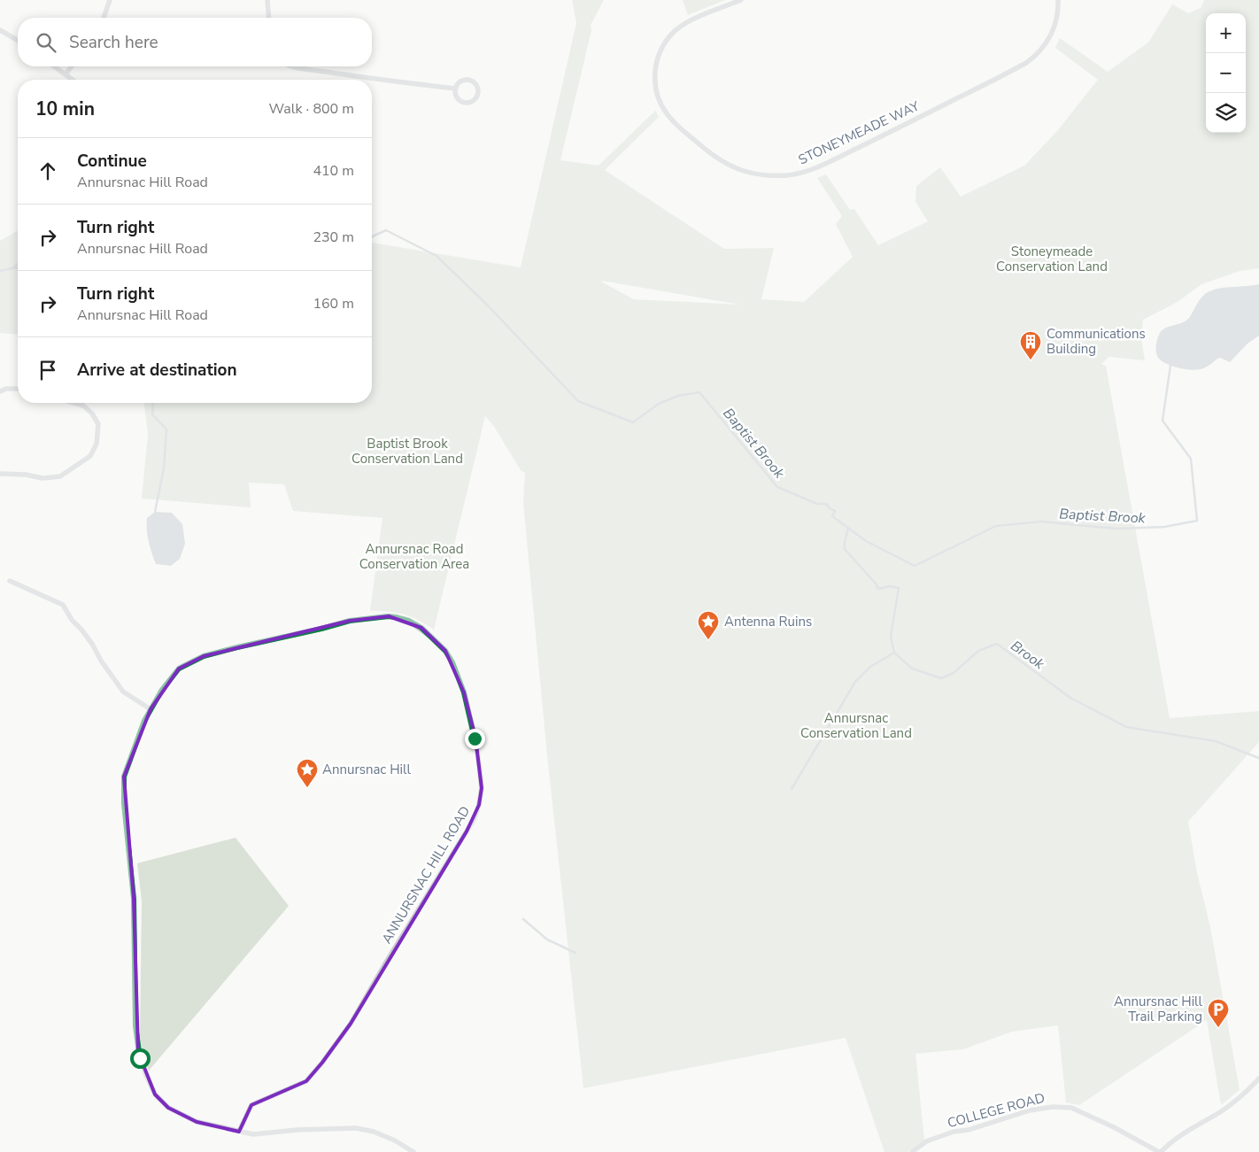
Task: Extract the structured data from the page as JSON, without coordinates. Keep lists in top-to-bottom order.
{
  "streets": {
    "street": ["STONEYMEADE WAY", "ANNURSNAC HILL ROAD", "COLLEGE ROAD"]
  },
  "water": ["Baptist Brook", "Brook"],
  "parks": [
    "Stoneymeade Conservation Land",
    "Baptist Brook Conservation Land",
    "Annursnac Road Conservation Area",
    "Annursnac Conservation Land"
  ],
  "places": {
    "building": ["Communications Building"],
    "place": ["Antenna Ruins", "Annursnac Hill"],
    "parking": ["Annursnac Hill Trail Parking"]
  },
  "page": {
    "map_buttons": ["+", "−"],
    "search": "Search here",
    "heading": ["10 min", "Walk · 800 m"],
    "list": [
      ["Continue", "Annursnac Hill Road", "410 m"],
      ["Turn right", "Annursnac Hill Road", "230 m"],
      ["Turn right", "Annursnac Hill Road", "160 m"],
      "Arrive at destination"
    ]
  }
}
